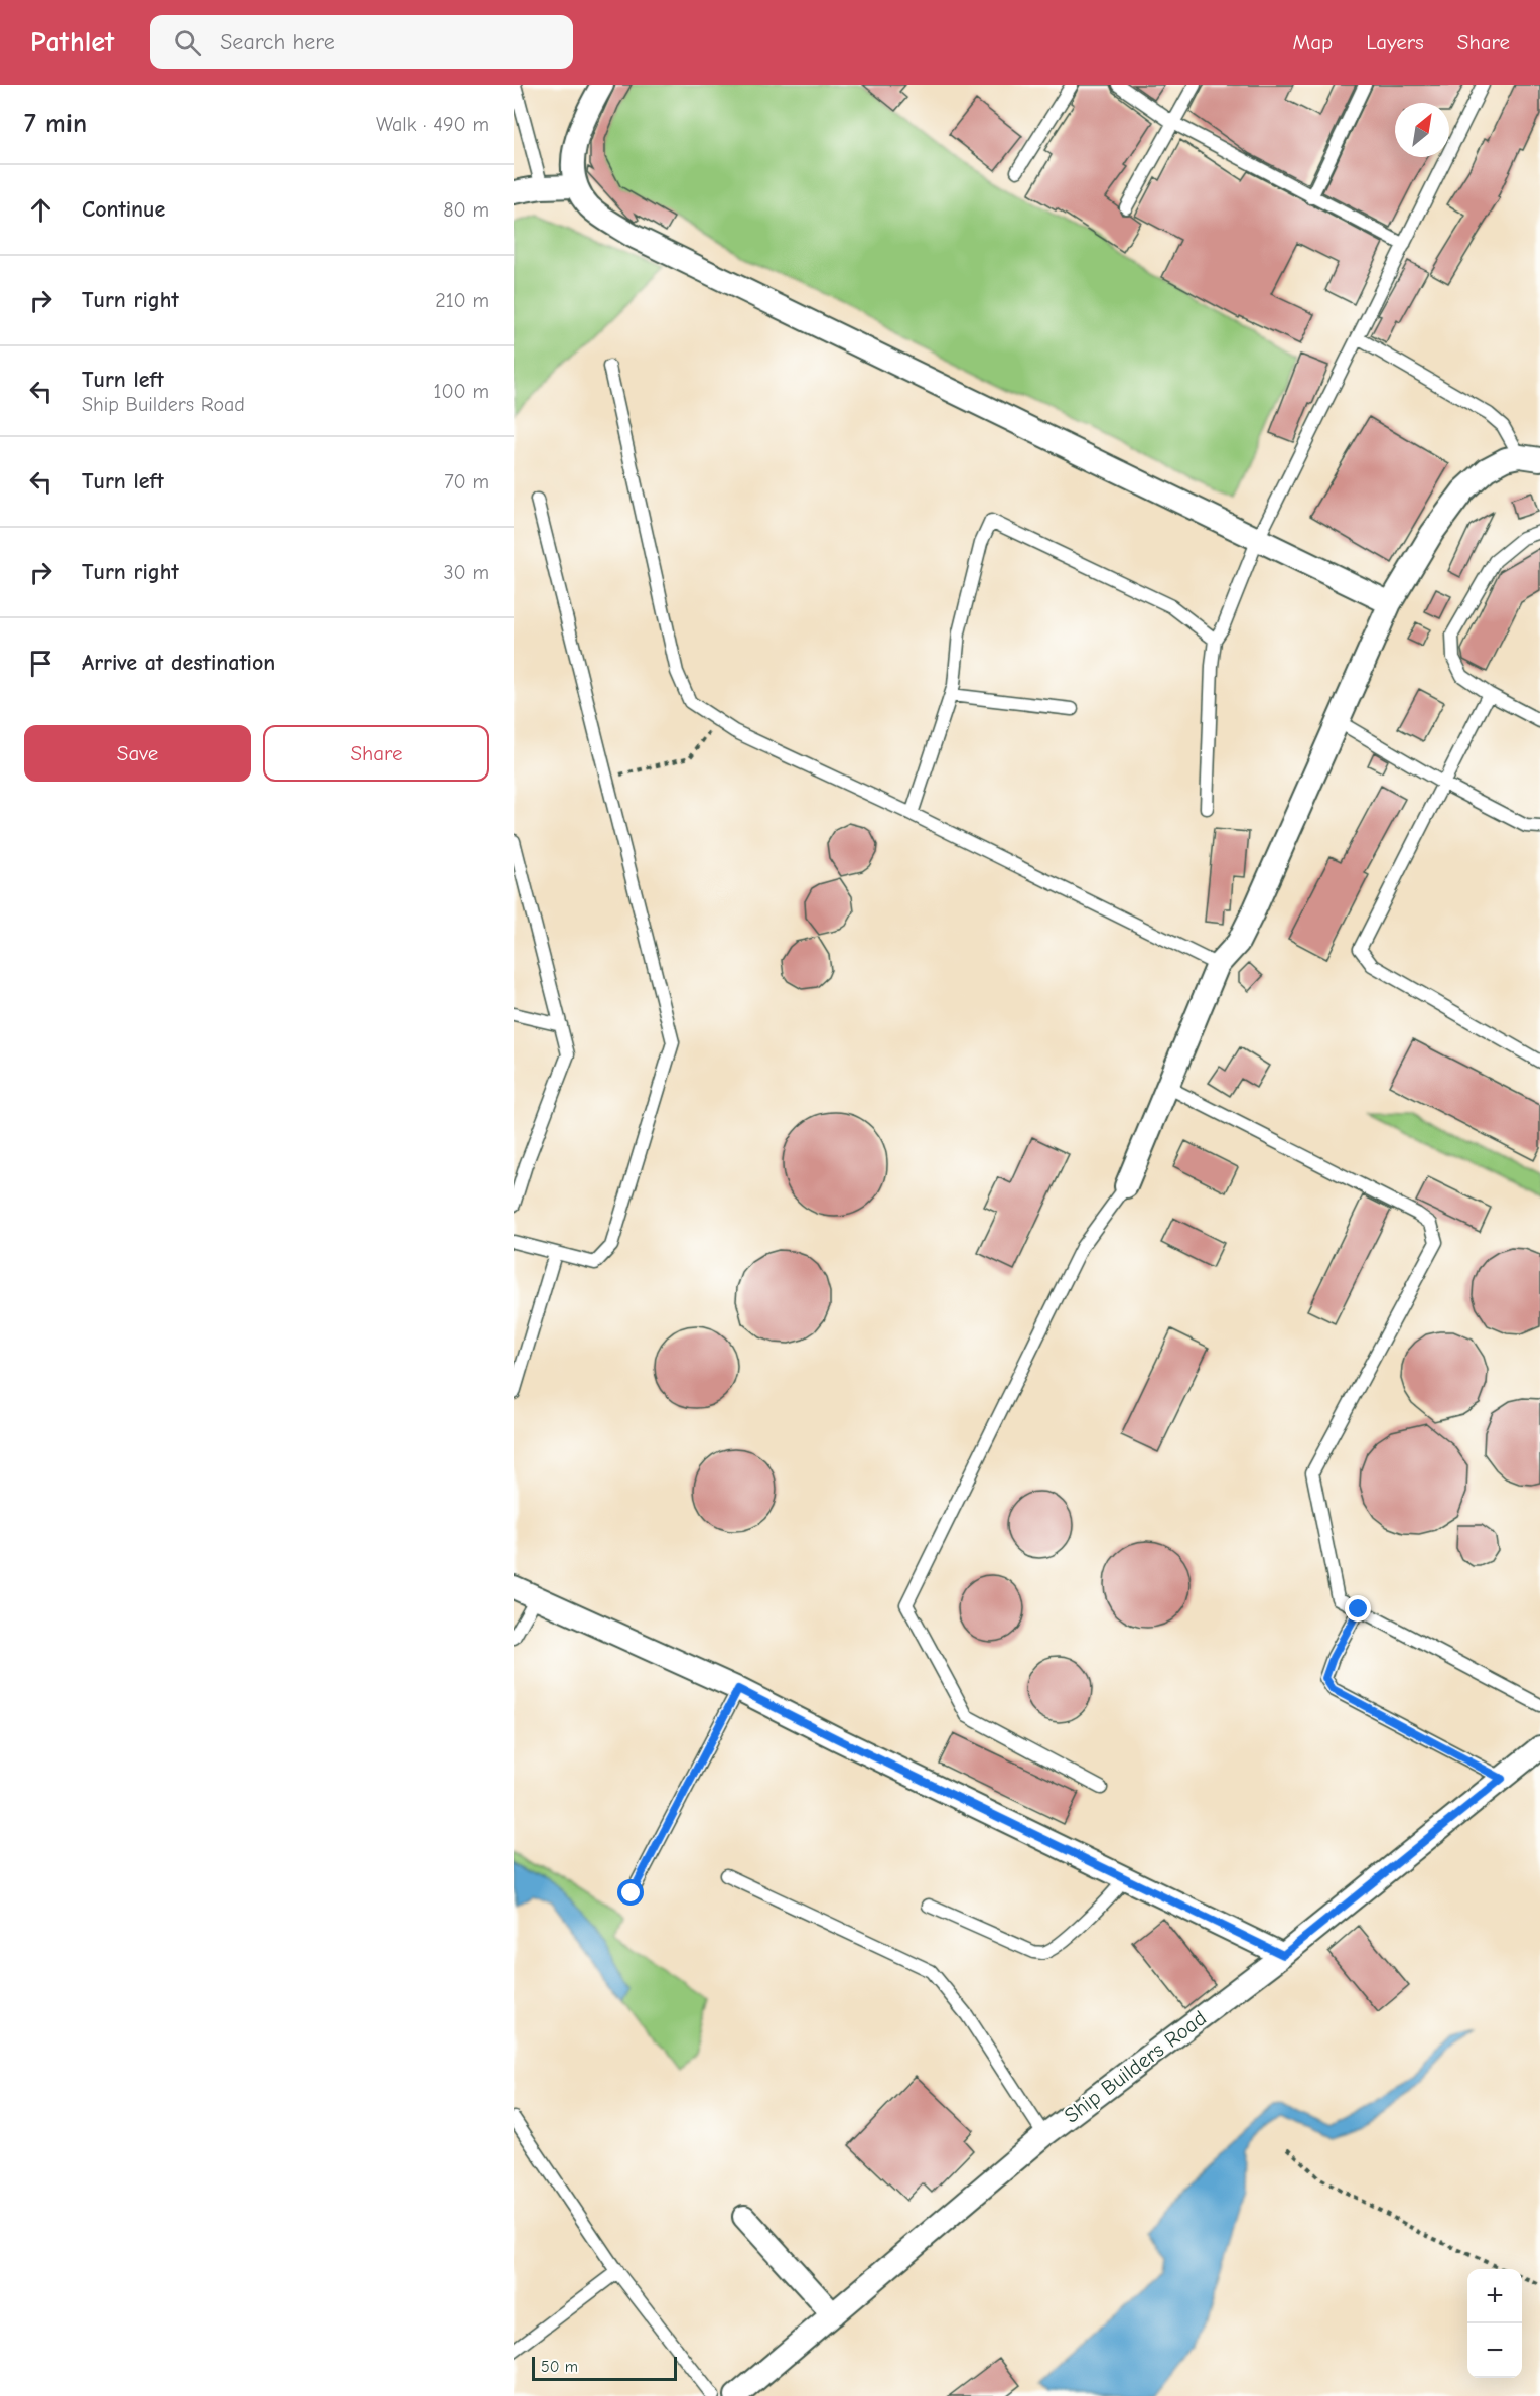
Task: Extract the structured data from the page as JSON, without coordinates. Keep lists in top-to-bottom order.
{
  "streets": {
    "street": ["Ship Builders Road"]
  },
  "scale_bar": "50 m",
  "north": "top right",
  "page": {
    "header": "Pathlet",
    "search": "Search here",
    "nav": ["Map", "Layers", "Share"],
    "heading": ["7 min", "Walk · 490 m"],
    "list": [
      ["Continue", "80 m"],
      ["Turn right", "210 m"],
      ["Turn left", "Ship Builders Road", "100 m"],
      ["Turn left", "70 m"],
      ["Turn right", "30 m"],
      "Arrive at destination"
    ],
    "buttons": ["Save", "Share"],
    "map_buttons": ["+", "−"],
    "scale": "50 m"
  }
}
